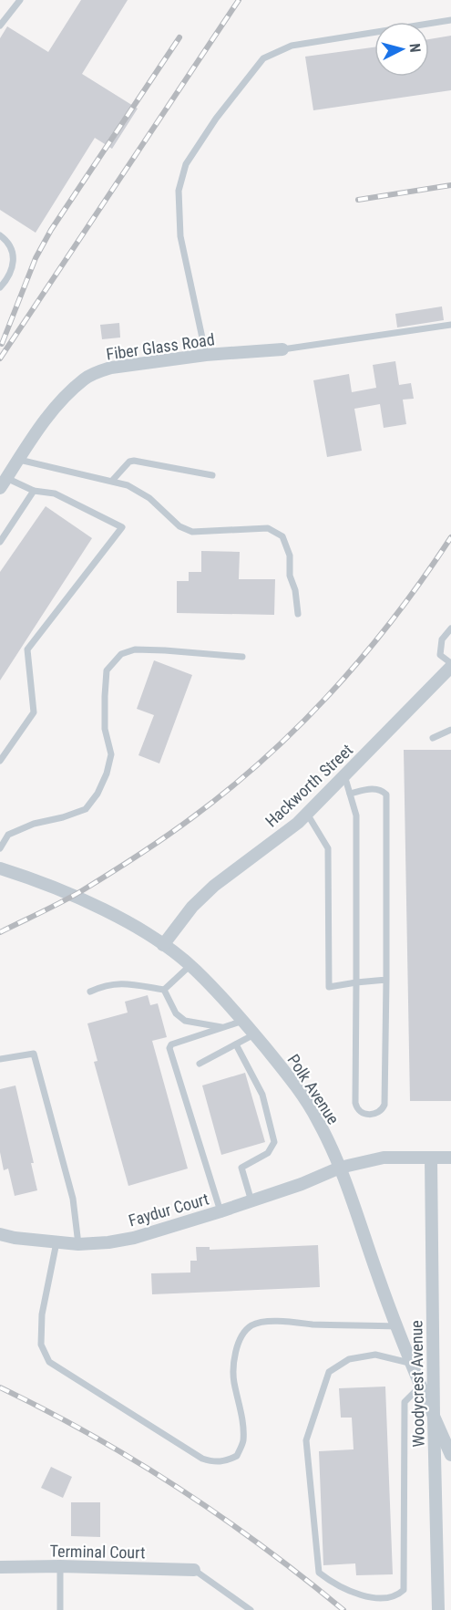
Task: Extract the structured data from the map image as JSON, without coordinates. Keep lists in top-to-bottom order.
{
  "streets": {
    "street": [
      "Fiber Glass Road",
      "Hackworth Street",
      "Polk Avenue",
      "Faydur Court",
      "Woodycrest Avenue",
      "Terminal Court"
    ]
  },
  "crossings": [
    ["Hackworth Street", "Polk Avenue"],
    ["Polk Avenue", "Faydur Court"],
    ["Polk Avenue", "Woodycrest Avenue"],
    ["Faydur Court", "Woodycrest Avenue"]
  ],
  "north": "right"
}
